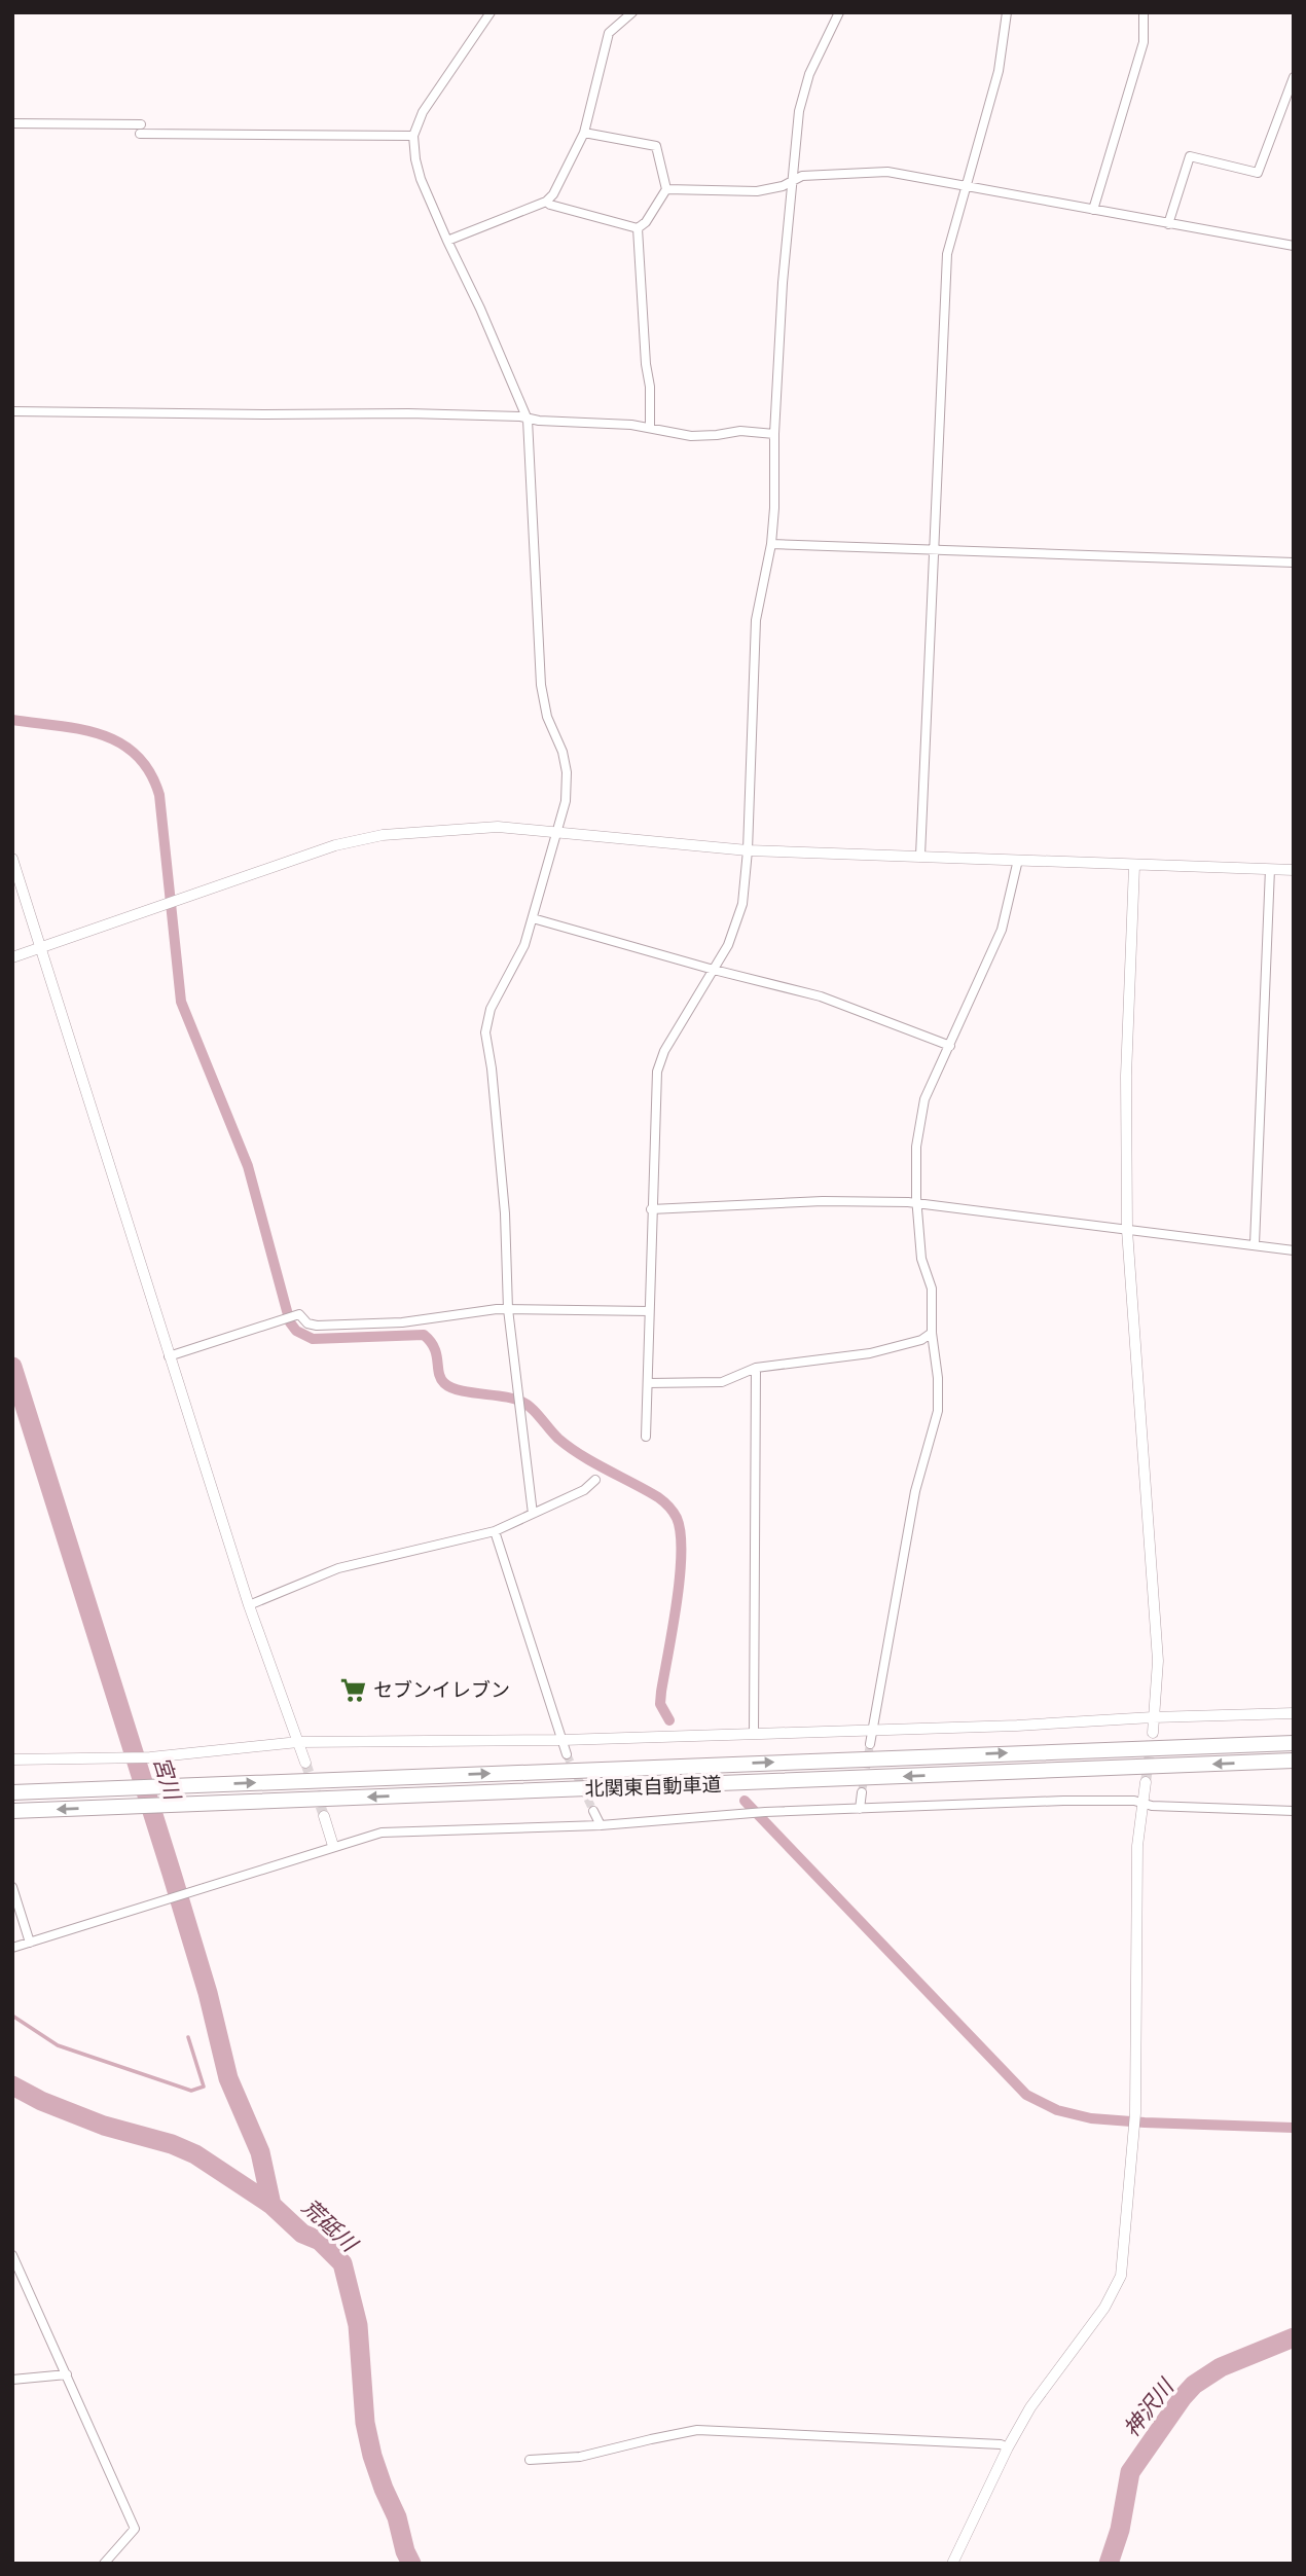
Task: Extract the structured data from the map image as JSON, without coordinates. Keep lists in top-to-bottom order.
{
  "streets": {
    "highway": ["北関東自動車道"]
  },
  "water": ["宮川", "荒砥川", "神沢川"],
  "places": {
    "supermarket": ["セブンイレブン"]
  }
}
